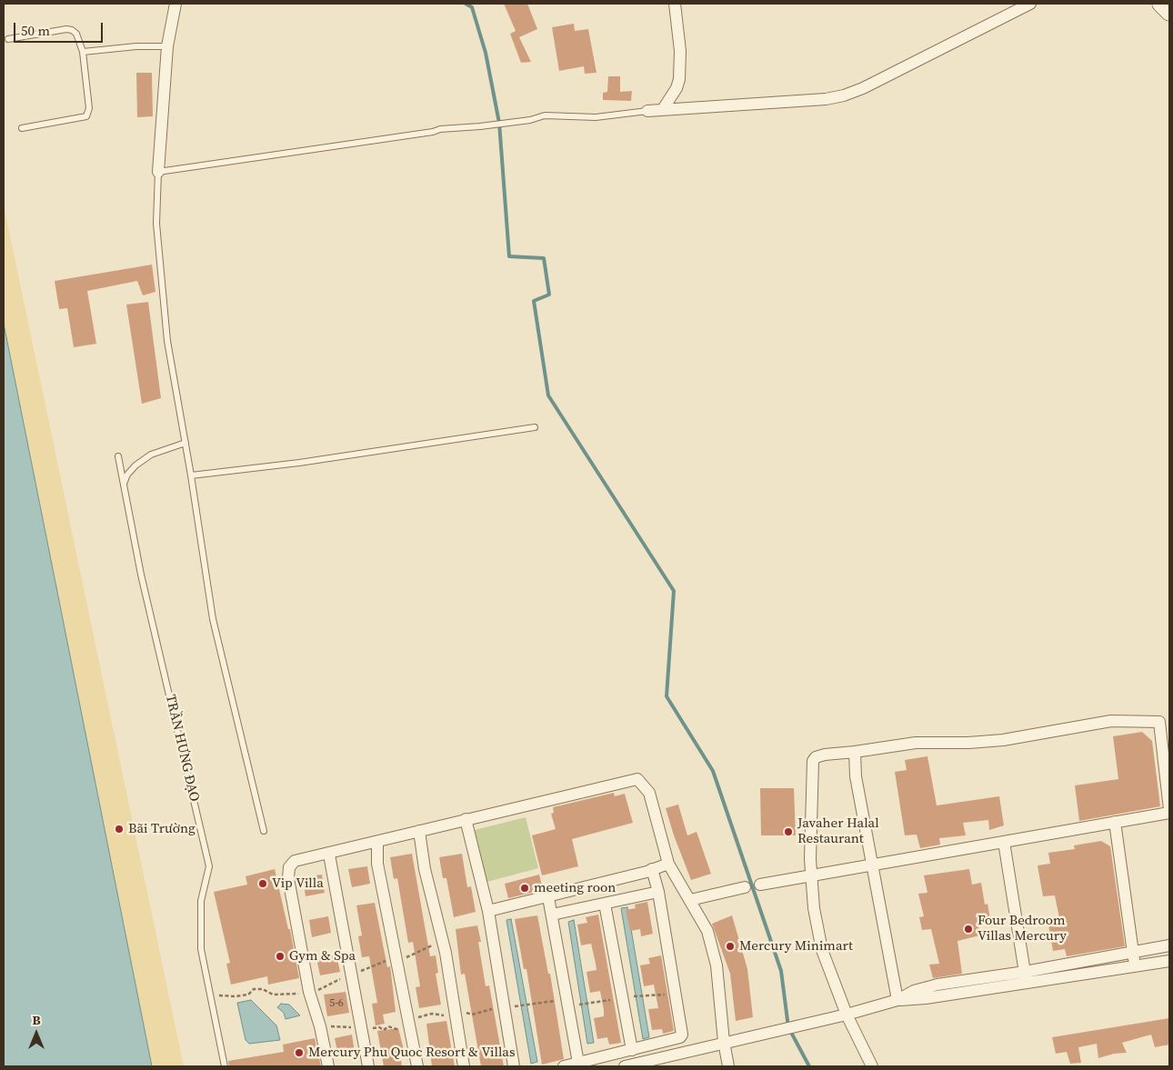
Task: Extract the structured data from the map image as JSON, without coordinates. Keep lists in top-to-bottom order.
{
  "streets": {
    "lane": ["TRẦN HƯNG ĐẠO"]
  },
  "places": [
    "Bãi Trường",
    "Javaher Halal Restaurant",
    "Vip Villa",
    "meeting roon",
    "Four Bedroom Villas Mercury",
    "Mercury Minimart",
    "Gym & Spa",
    "Mercury Phu Quoc Resort & Villas"
  ],
  "house_numbers": ["5-6"],
  "scale_bar": "50 m",
  "north": "top"
}
